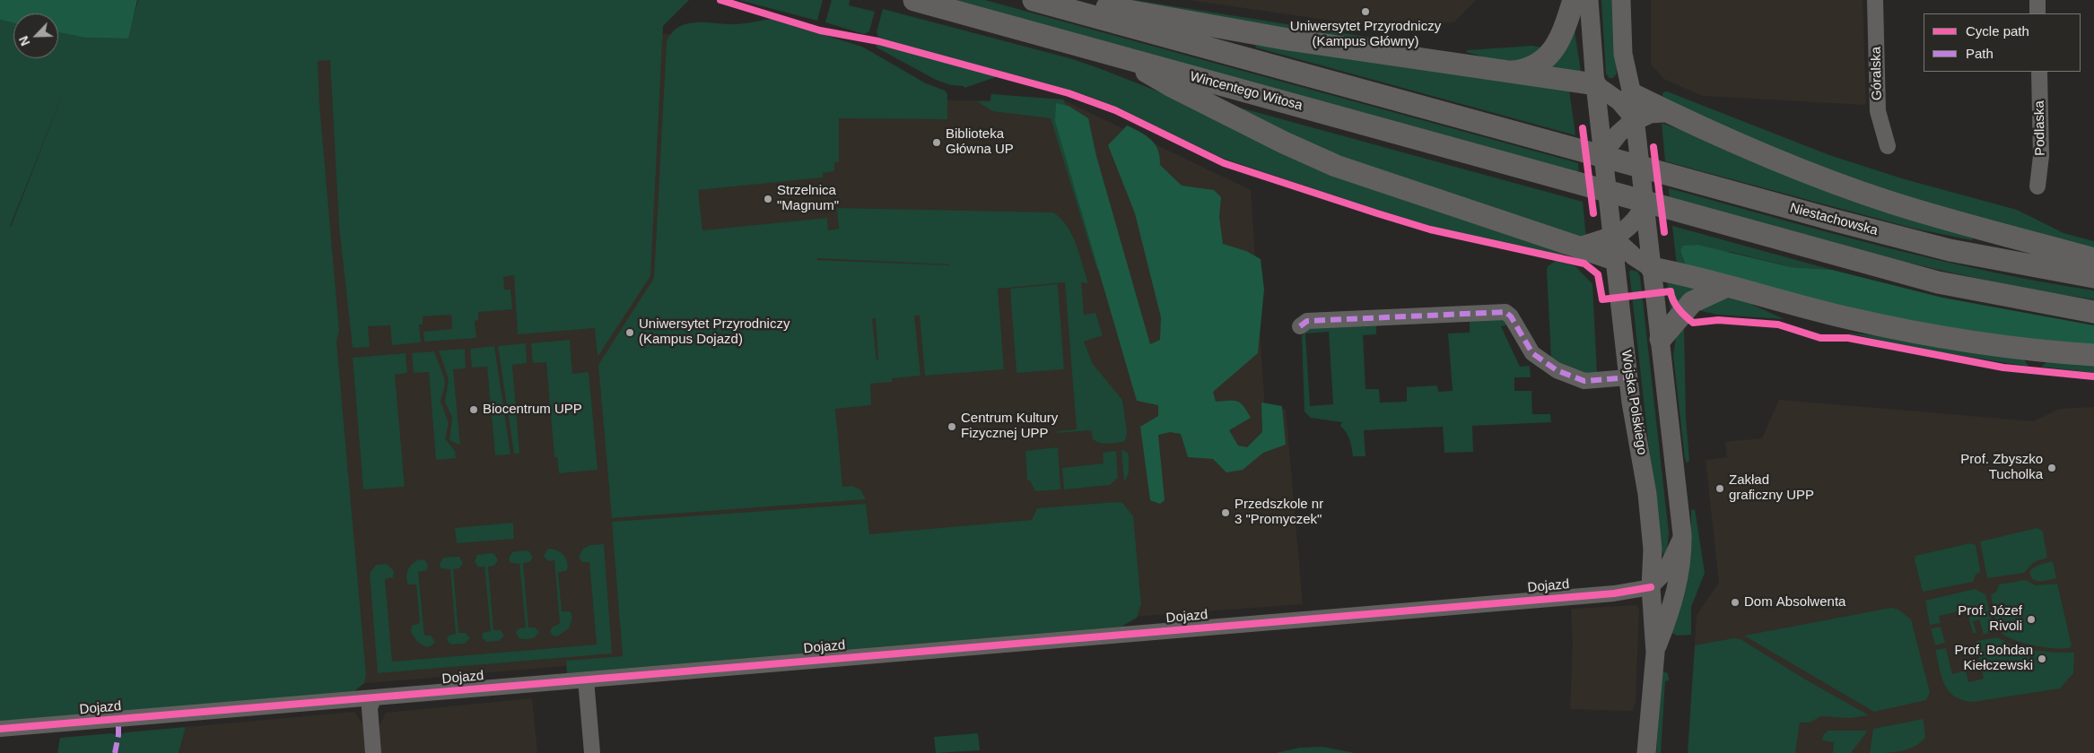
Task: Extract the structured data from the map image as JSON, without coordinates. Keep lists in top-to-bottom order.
{
  "streets": {
    "main road": ["Wincentego Witosa", "Niestachowska"],
    "street": [
      "Góralska",
      "Podlaska",
      "Wojska Polskiego",
      "Dojazd"
    ]
  },
  "crossings": [
    ["Wojska Polskiego", "Dojazd"]
  ],
  "places": [
    "Uniwersytet Przyrodniczy (Kampus Główny)",
    "Biblioteka Główna UP",
    "Strzelnica \"Magnum\"",
    "Uniwersytet Przyrodniczy (Kampus Dojazd)",
    "Biocentrum UPP",
    "Centrum Kultury Fizycznej UPP",
    "Prof. Zbyszko Tucholka",
    "Zakład graficzny UPP",
    "Przedszkole nr 3 \"Promyczek\"",
    "Dom Absolwenta",
    "Prof. Józef Rivoli",
    "Prof. Bohdan Kiełczewski"
  ],
  "legend": ["Cycle path", "Path"],
  "north": "bottom left"
}
